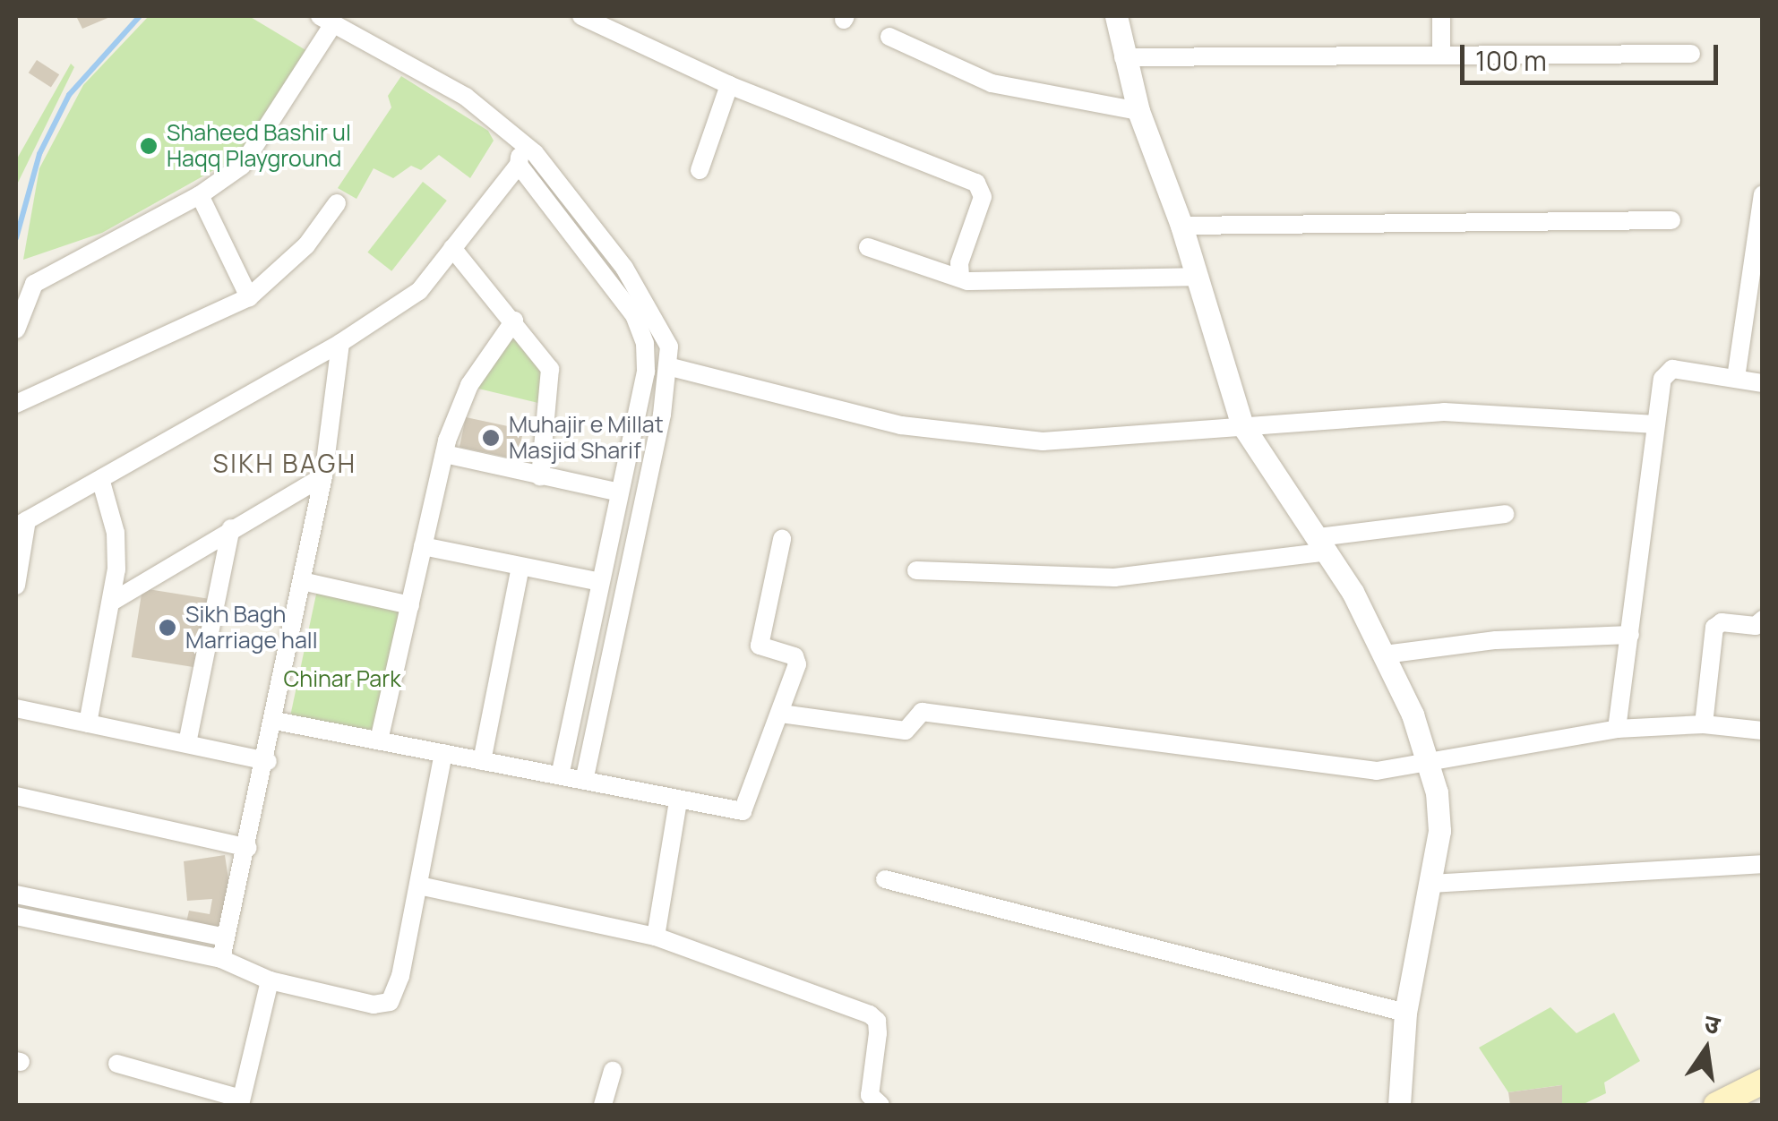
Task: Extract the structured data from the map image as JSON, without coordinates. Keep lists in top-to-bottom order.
{
  "districts": ["SIKH BAGH"],
  "parks": ["Chinar Park"],
  "places": ["Shaheed Bashir ul Haqq Playground", "Muhajir e Millat Masjid Sharif", "Sikh Bagh Marriage hall"],
  "scale_bar": "100 m",
  "north": "top"
}
